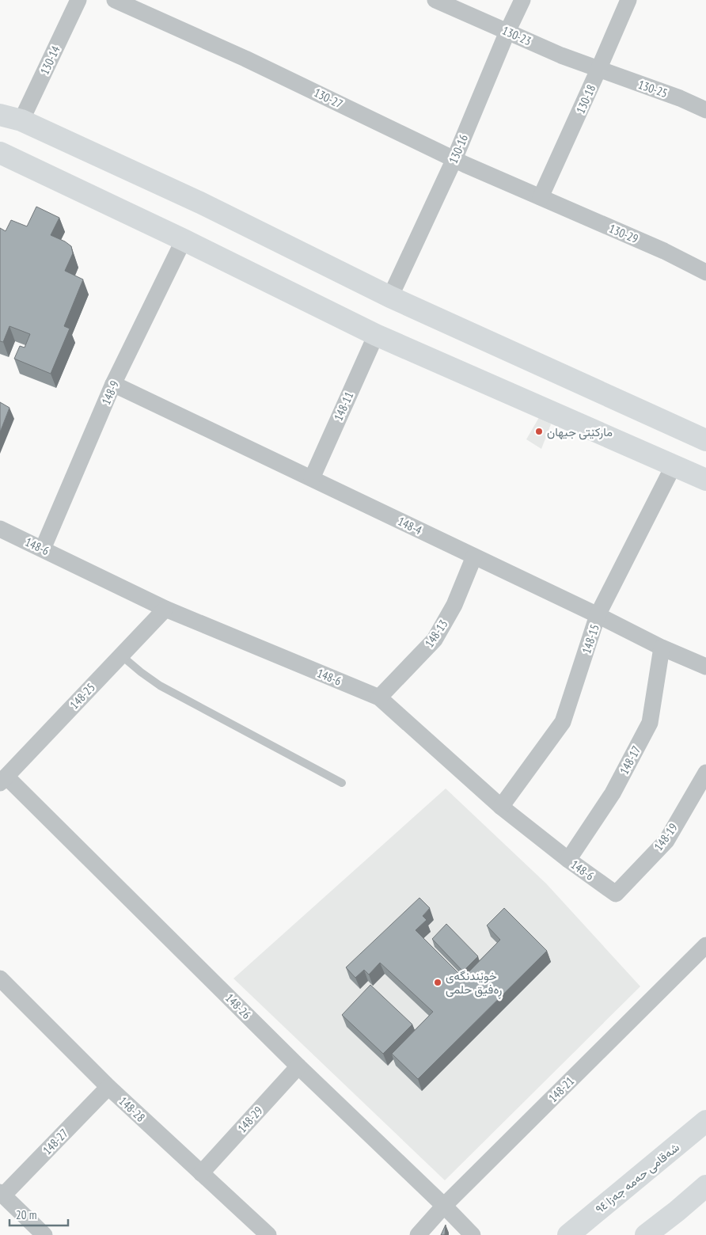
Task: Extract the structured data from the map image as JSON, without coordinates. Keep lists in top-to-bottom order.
{
  "streets": {
    "street": [
      "130-23",
      "130-14",
      "130-25",
      "130-27",
      "130-18",
      "130-16",
      "130-29",
      "148-9",
      "148-11",
      "148-4",
      "148-6",
      "148-13",
      "148-15",
      "148-25",
      "148-17",
      "148-19",
      "148-26",
      "148-21",
      "148-28",
      "148-29",
      "148-27",
      "شەقامی حەمە جەزا ٩٤"
    ]
  },
  "crossings": [
    ["130-23", "130-25"],
    ["130-23", "130-18"],
    ["130-23", "130-16"],
    ["130-25", "130-18"],
    ["130-27", "130-18"],
    ["130-27", "130-16"],
    ["130-27", "130-29"],
    ["130-18", "130-29"],
    ["148-9", "148-4"],
    ["148-9", "148-6"],
    ["148-11", "148-4"],
    ["148-4", "148-13"],
    ["148-4", "148-15"],
    ["148-4", "148-17"],
    ["148-6", "148-13"],
    ["148-6", "148-15"],
    ["148-6", "148-25"],
    ["148-6", "148-17"],
    ["148-6", "148-19"],
    ["148-25", "148-26"],
    ["148-26", "148-21"],
    ["148-26", "148-29"],
    ["148-28", "148-29"],
    ["148-28", "148-27"]
  ],
  "places": ["ماركێتی جیھان", "خوێندنگەی ڕەفیق حلمی"],
  "scale_bar": "20 m"
}
